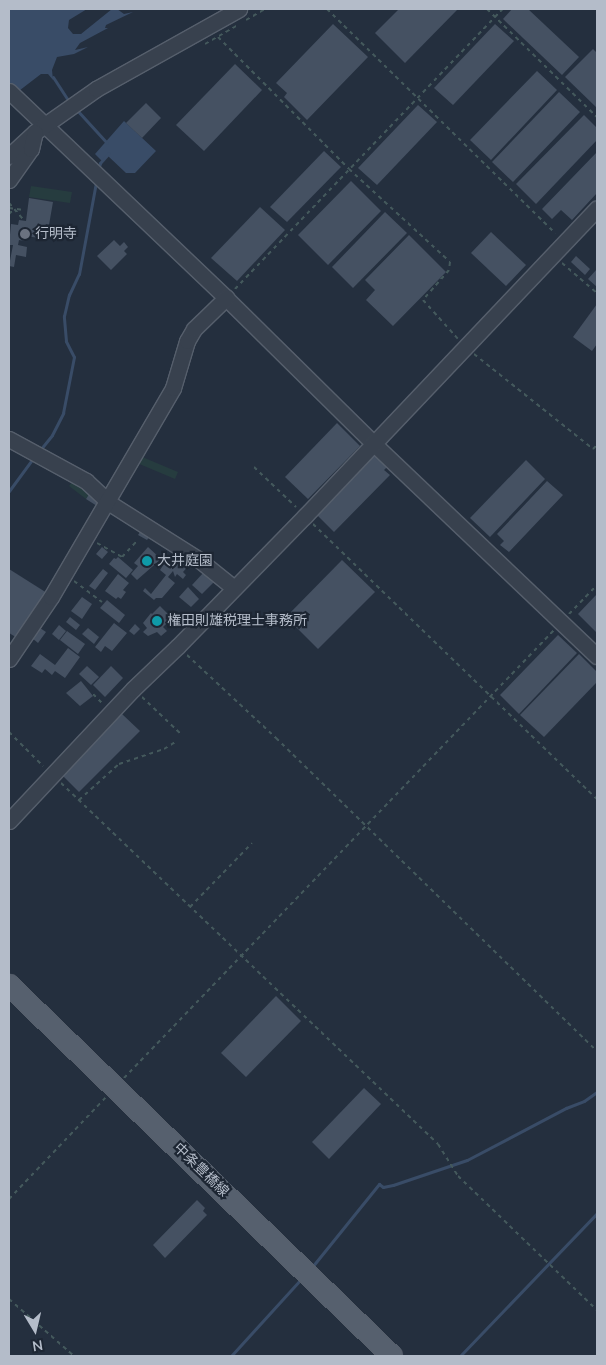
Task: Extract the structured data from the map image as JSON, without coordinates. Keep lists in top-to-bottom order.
{
  "streets": {
    "main road": ["中条豊橋線"]
  },
  "places": ["行明寺", "大井庭園", "権田則雄税理士事務所"],
  "north": "bottom"
}
